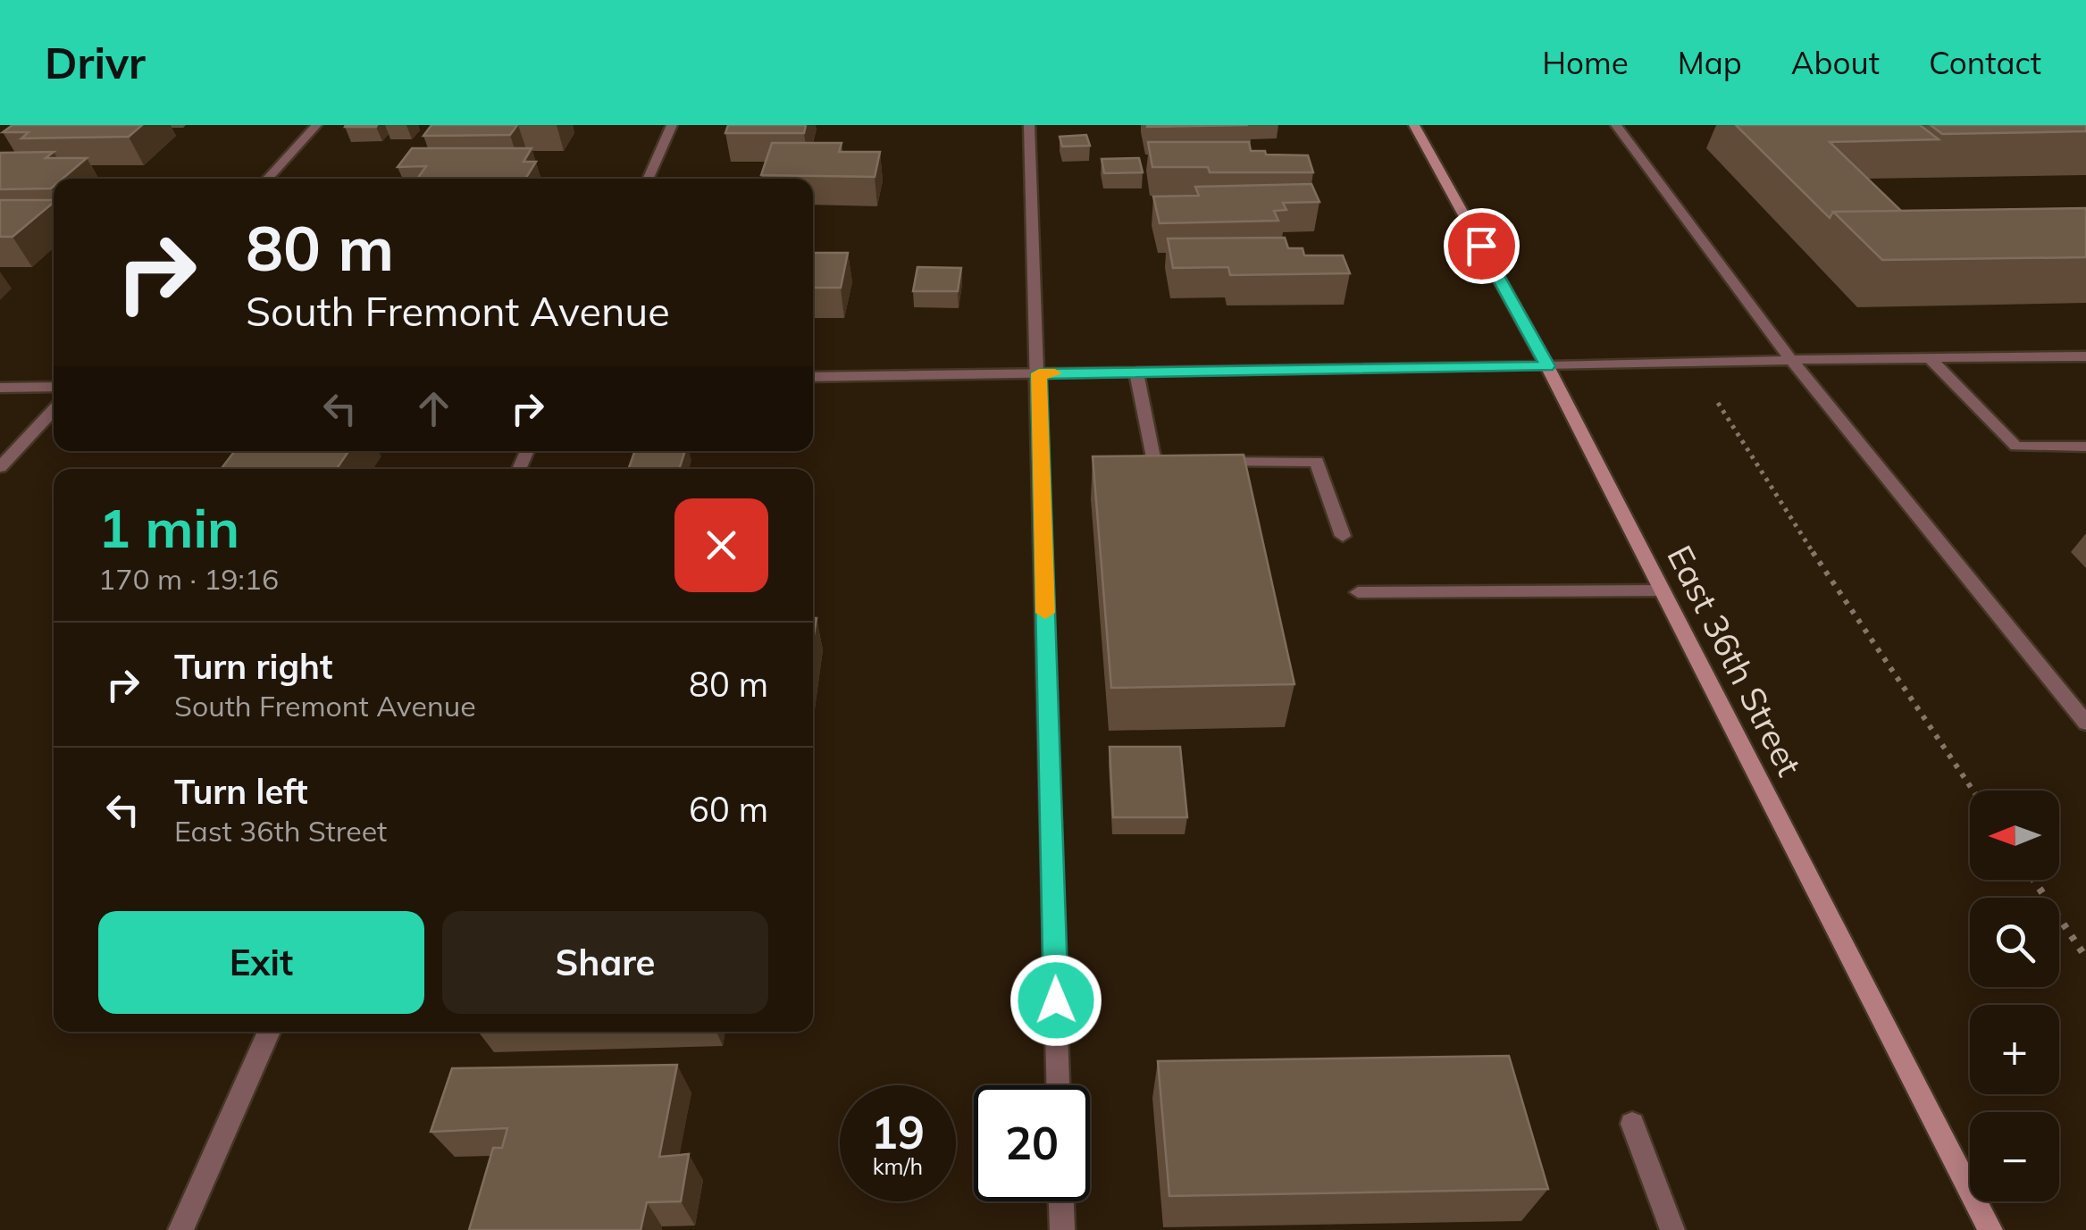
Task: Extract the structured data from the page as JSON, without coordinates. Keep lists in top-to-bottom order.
{
  "streets": {
    "main road": ["East 36th Street"]
  },
  "north": "left",
  "page": {
    "header": "Drivr",
    "nav": [
      "Home",
      "Map",
      "About",
      "Contact"
    ],
    "turn": ["80 m", "South Fremont Avenue"],
    "heading": ["1 min", "170 m · 19:16"],
    "list": [
      {
        "name": "Turn right",
        "note": "South Fremont Avenue",
        "value": "80 m"
      },
      {
        "name": "Turn left",
        "note": "East 36th Street",
        "value": "60 m"
      }
    ],
    "map_buttons": ["+", "−"],
    "buttons": ["Exit", "Share"],
    "speed": "19 km/h",
    "limit": "20"
  }
}
